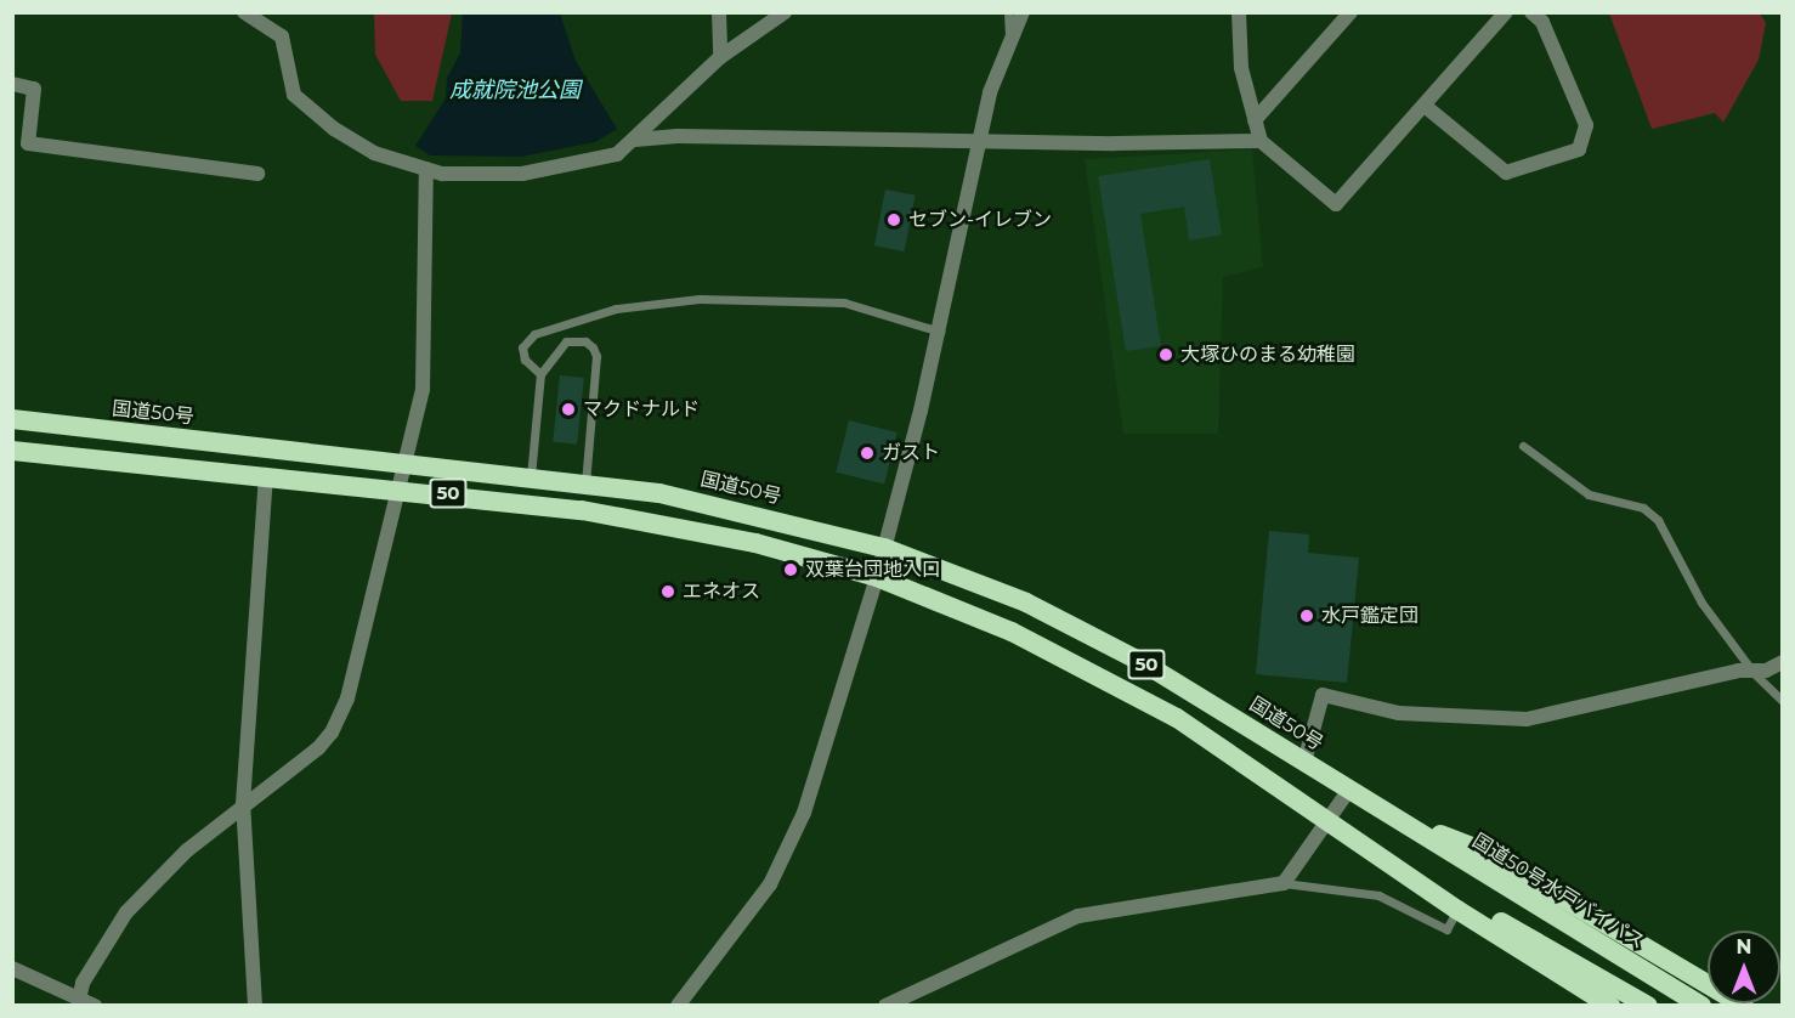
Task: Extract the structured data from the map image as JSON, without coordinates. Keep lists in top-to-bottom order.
{
  "streets": {
    "highway": ["国道50号", "50", "国道50号水戸バイパス"]
  },
  "crossings": [
    ["国道50号", "国道50号水戸バイパス"]
  ],
  "water": ["成就院池公園"],
  "places": [
    "セブン-イレブン",
    "大塚ひのまる幼稚園",
    "マクドナルド",
    "ガスト",
    "双葉台団地入口",
    "エネオス",
    "水戸鑑定団"
  ],
  "north": "top"
}
